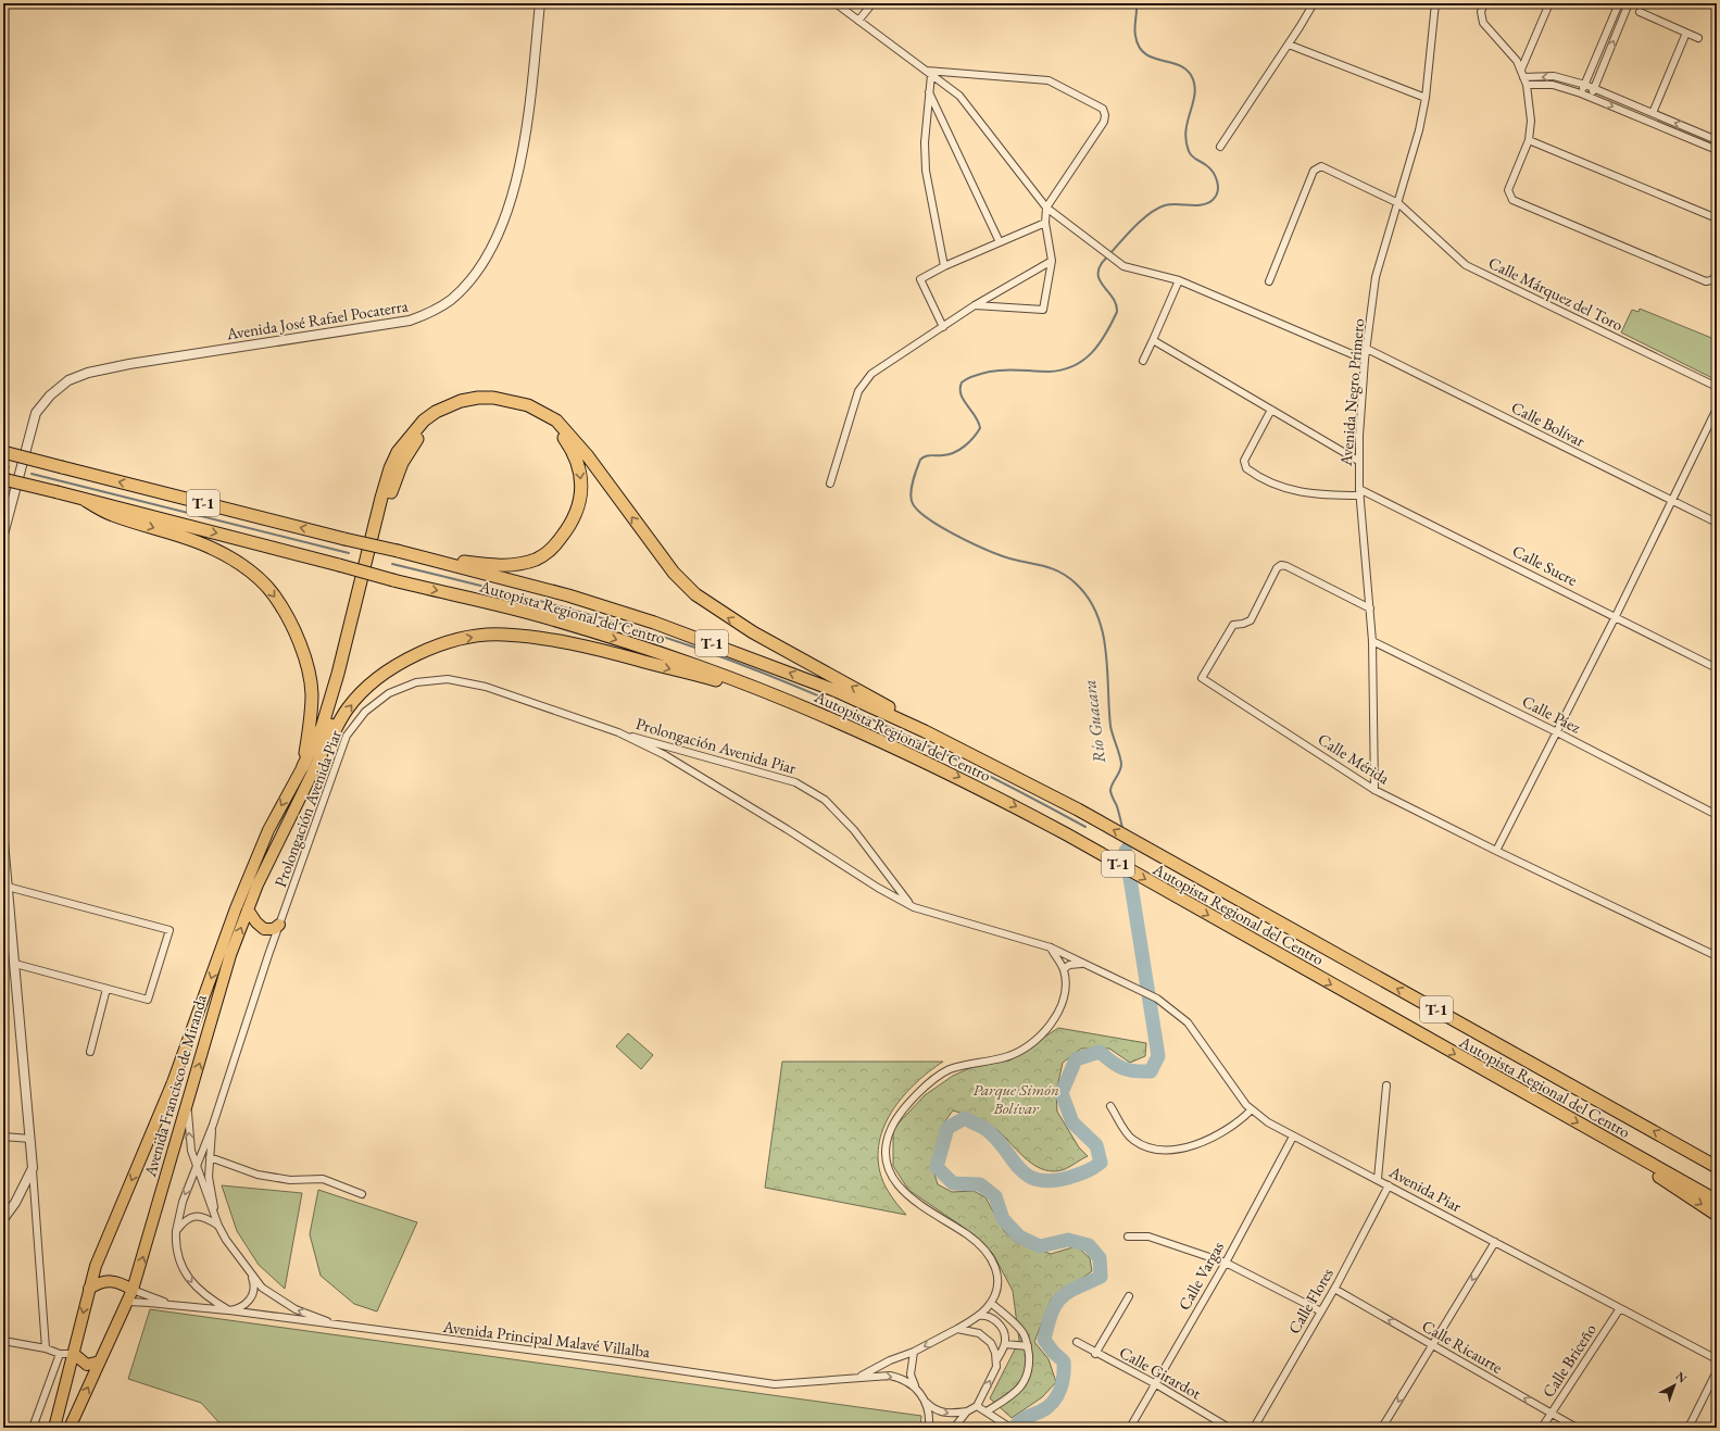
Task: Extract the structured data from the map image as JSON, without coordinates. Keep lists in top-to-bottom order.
{
  "streets": {
    "highway": ["T-1", "Autopista Regional del Centro"],
    "main road": ["Avenida Francisco de Miranda"],
    "street": [
      "Calle Márquez del Toro",
      "Avenida José Rafael Pocaterra",
      "Avenida Negro Primero",
      "Calle Bolívar",
      "Calle Sucre",
      "Calle Páez",
      "Prolongación Avenida Piar",
      "Calle Mérida",
      "Avenida Piar",
      "Calle Vargas",
      "Calle Flores",
      "Avenida Principal Malavé Villalba",
      "Calle Ricaurte",
      "Calle Briceño",
      "Calle Girardot"
    ]
  },
  "crossings": [
    ["Calle Márquez del Toro", "Avenida Negro Primero"],
    ["Avenida Negro Primero", "Calle Bolívar"],
    ["Avenida Negro Primero", "Calle Sucre"],
    ["Avenida Negro Primero", "Calle Páez"],
    ["Avenida Negro Primero", "Calle Mérida"],
    ["Prolongación Avenida Piar", "Avenida Piar"],
    ["Avenida Francisco de Miranda", "Avenida Principal Malavé Villalba"],
    ["Avenida Piar", "Calle Vargas"],
    ["Avenida Piar", "Calle Flores"],
    ["Avenida Piar", "Calle Briceño"],
    ["Calle Vargas", "Calle Girardot"],
    ["Calle Flores", "Calle Ricaurte"],
    ["Calle Ricaurte", "Calle Briceño"]
  ],
  "one_way": ["Calle Ricaurte"],
  "water": ["Río Guacara"],
  "parks": ["Parque Simón Bolívar"],
  "north": "top right"
}
